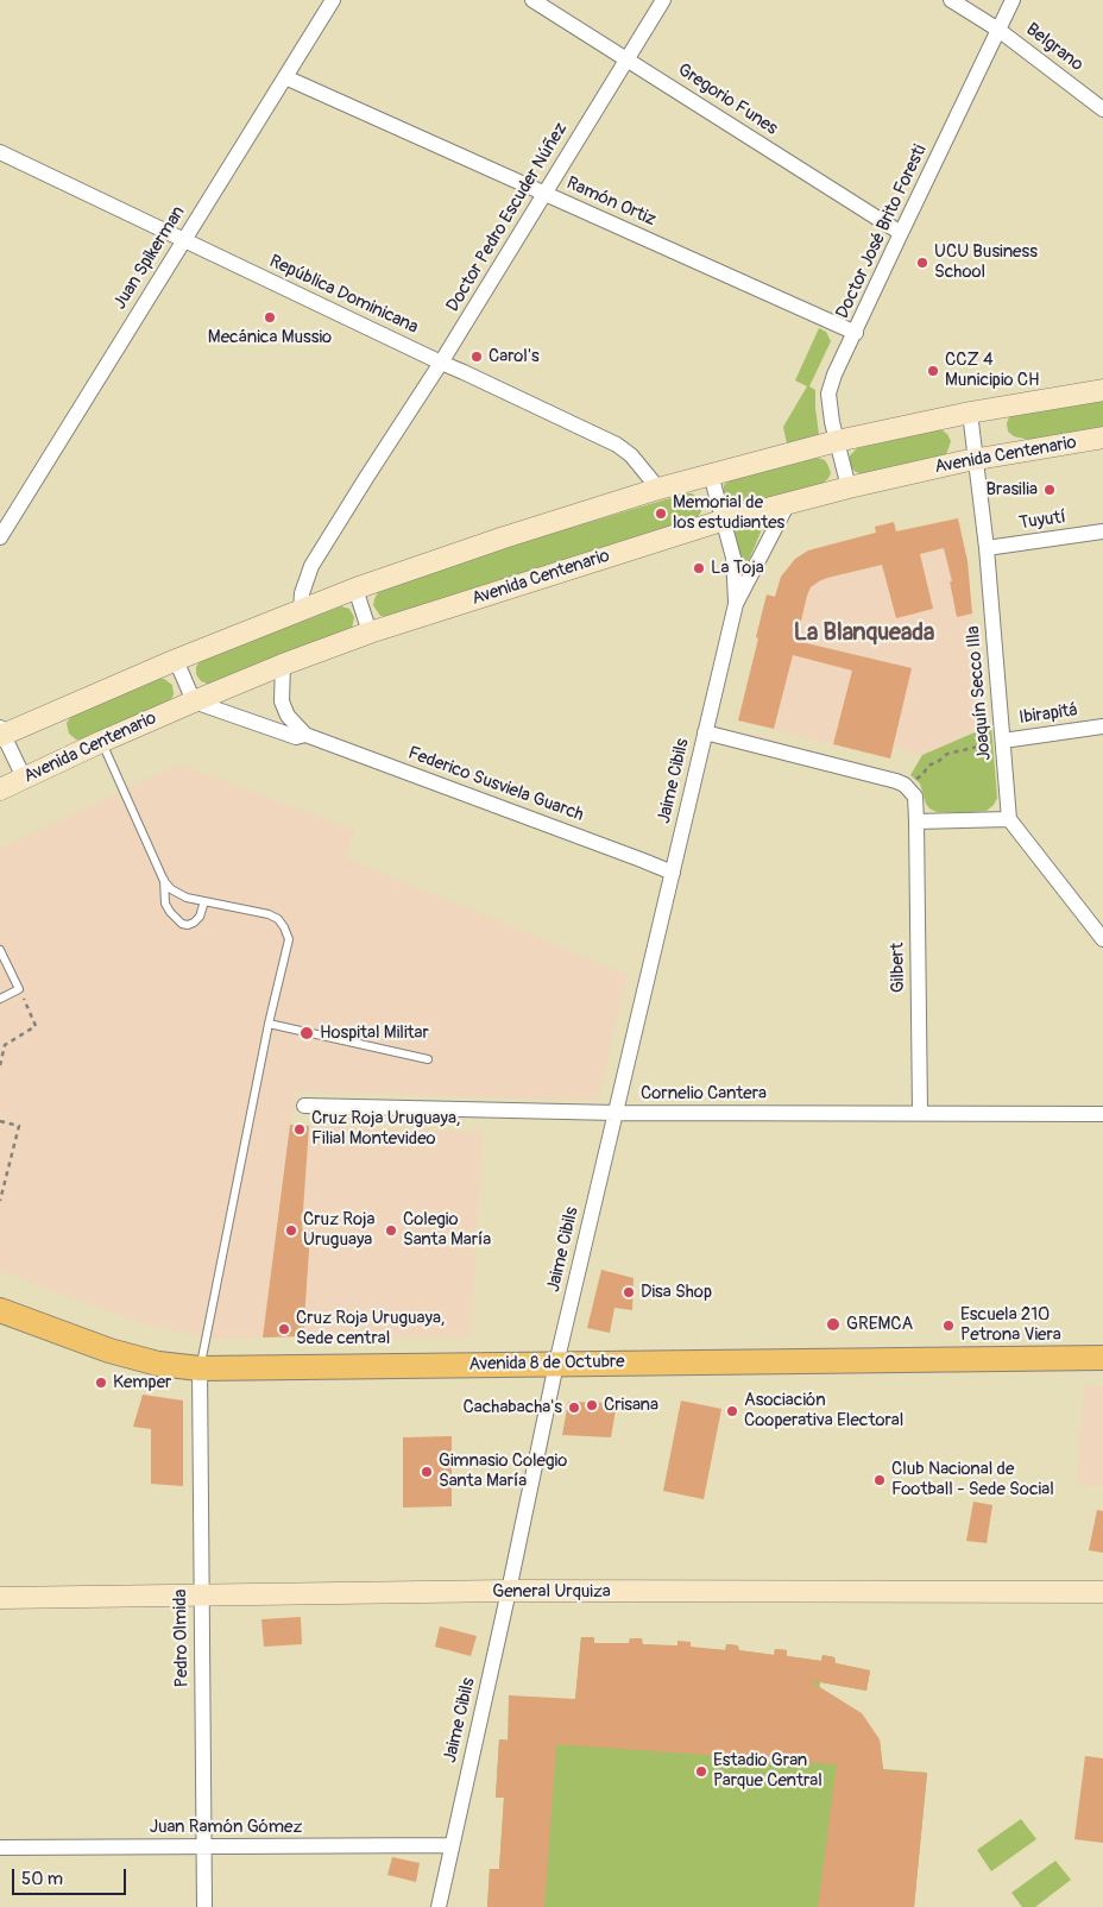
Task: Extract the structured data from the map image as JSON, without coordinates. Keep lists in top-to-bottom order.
{
  "streets": {
    "main road": ["Avenida 8 de Octubre"],
    "street": [
      "Belgrano",
      "Gregorio Funes",
      "Ramón Ortiz",
      "Doctor Pedro Escuder Núñez",
      "Doctor José Brito Foresti",
      "Juan Spikerman",
      "República Dominicana",
      "Avenida Centenario",
      "Tuyutí",
      "Joaquín Secco Illa",
      "Ibirapitá",
      "Jaime Cibils",
      "Federico Susviela Guarch",
      "Gilbert",
      "Cornelio Cantera",
      "General Urquiza",
      "Pedro Olmida",
      "Juan Ramón Gómez"
    ]
  },
  "crossings": [
    ["Belgrano", "Doctor José Brito Foresti"],
    ["Gregorio Funes", "Doctor Pedro Escuder Núñez"],
    ["Gregorio Funes", "Doctor José Brito Foresti"],
    ["Ramón Ortiz", "Doctor Pedro Escuder Núñez"],
    ["Ramón Ortiz", "Doctor José Brito Foresti"],
    ["Ramón Ortiz", "Juan Spikerman"],
    ["Doctor Pedro Escuder Núñez", "República Dominicana"],
    ["Doctor José Brito Foresti", "Avenida Centenario"],
    ["Juan Spikerman", "República Dominicana"],
    ["Avenida Centenario", "Joaquín Secco Illa"],
    ["Avenida Centenario", "Jaime Cibils"],
    ["Avenida Centenario", "Federico Susviela Guarch"],
    ["Tuyutí", "Joaquín Secco Illa"],
    ["Joaquín Secco Illa", "Ibirapitá"],
    ["Jaime Cibils", "Federico Susviela Guarch"],
    ["Jaime Cibils", "Cornelio Cantera"],
    ["Jaime Cibils", "Avenida 8 de Octubre"],
    ["Jaime Cibils", "General Urquiza"],
    ["Jaime Cibils", "Juan Ramón Gómez"],
    ["Gilbert", "Cornelio Cantera"],
    ["Avenida 8 de Octubre", "Pedro Olmida"],
    ["General Urquiza", "Pedro Olmida"],
    ["Pedro Olmida", "Juan Ramón Gómez"]
  ],
  "districts": ["La Blanqueada"],
  "places": [
    "UCU Business School",
    "Mecánica Mussio",
    "Carol's",
    "CCZ 4 Municipio CH",
    "Brasilia",
    "Memorial de los estudiantes",
    "La Toja",
    "Hospital Militar",
    "Cruz Roja Uruguaya, Filial Montevideo",
    "Cruz Roja Uruguaya",
    "Colegio Santa María",
    "Disa Shop",
    "GREMCA",
    "Escuela 210 Petrona Viera",
    "Cruz Roja Uruguaya, Sede central",
    "Kemper",
    "Crisana",
    "Cachabacha's",
    "Asociación Cooperativa Electoral",
    "Gimnasio Colegio Santa María",
    "Club Nacional de Football - Sede Social",
    "Estadio Gran Parque Central"
  ],
  "scale_bar": "50 m"
}
